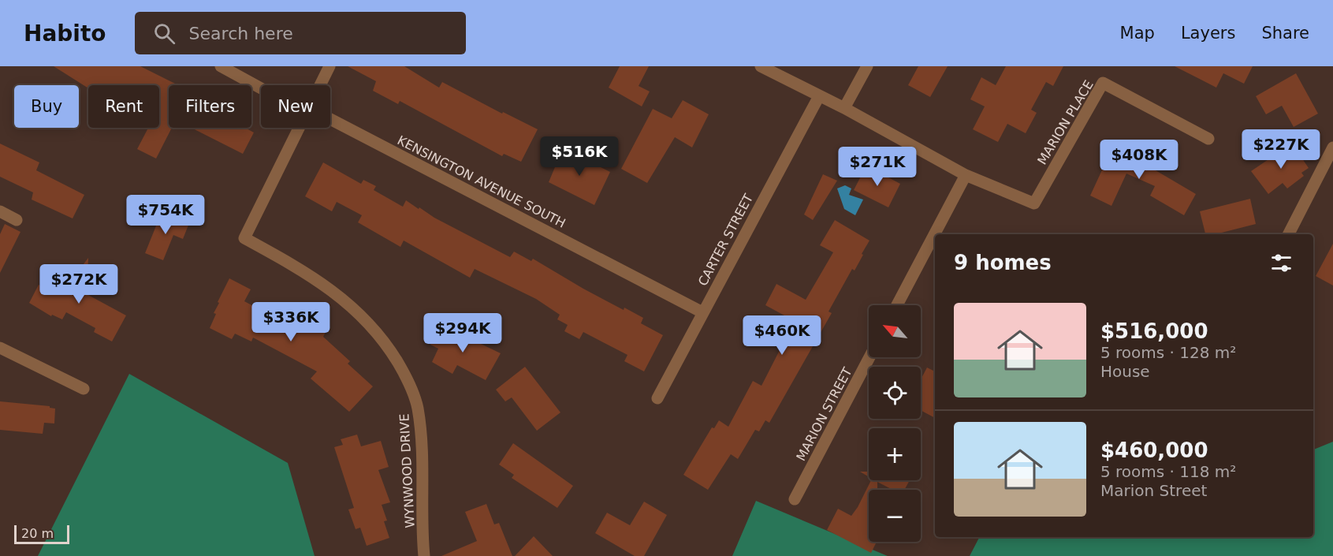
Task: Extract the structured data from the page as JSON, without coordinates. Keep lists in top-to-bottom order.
{
  "streets": {
    "street": [
      "MARION PLACE",
      "KENSINGTON AVENUE SOUTH",
      "CARTER STREET",
      "MARION STREET",
      "WYNWOOD DRIVE"
    ]
  },
  "crossings": [
    ["KENSINGTON AVENUE SOUTH", "CARTER STREET"]
  ],
  "scale_bar": "20 m",
  "north": "top left",
  "page": {
    "header": "Habito",
    "search": "Search here",
    "nav": ["Map", "Layers", "Share"],
    "chip": [
      "Buy",
      "Rent",
      "Filters",
      "New"
    ],
    "price": [
      "$227K",
      "$516K",
      "$408K",
      "$271K",
      "$754K",
      "$272K",
      "$336K",
      "$294K",
      "$460K"
    ],
    "heading": "9 homes",
    "list": [
      {
        "name": "$516,000",
        "note": "5 rooms · 128 m² · House"
      },
      {
        "name": "$460,000",
        "note": "5 rooms · 118 m² · Marion Street"
      }
    ],
    "map_buttons": ["+", "−"],
    "scale": "20 m"
  }
}
